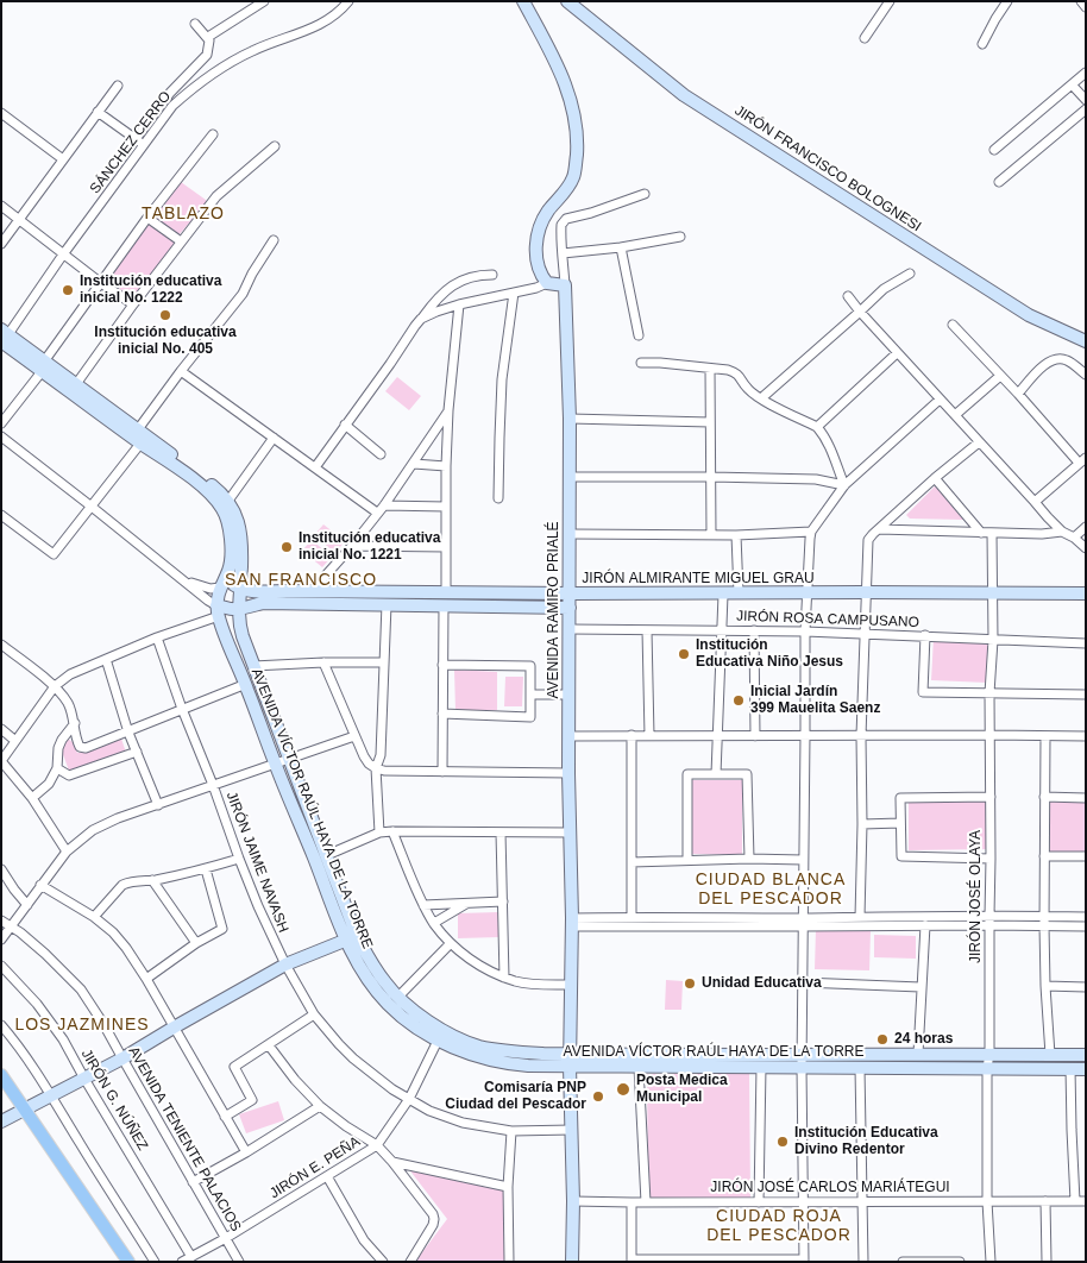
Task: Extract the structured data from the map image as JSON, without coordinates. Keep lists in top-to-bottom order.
{
  "streets": {
    "street": [
      "SÁNCHEZ CERRO",
      "JIRÓN FRANCISCO BOLOGNESI",
      "JIRÓN ALMIRANTE MIGUEL GRAU",
      "AVENIDA RAMIRO PRIALÉ",
      "JIRÓN ROSA CAMPUSANO",
      "AVENIDA VÍCTOR RAÚL HAYA DE LA TORRE",
      "JIRÓN JAIME NAVASH",
      "JIRÓN JOSÉ OLAYA",
      "JIRÓN G. NÚÑEZ",
      "AVENIDA TENIENTE PALACIOS",
      "JIRÓN E. PEÑA",
      "JIRÓN JOSÉ CARLOS MARIÁTEGUI"
    ]
  },
  "crossings": [
    ["SÁNCHEZ CERRO", "AVENIDA VÍCTOR RAÚL HAYA DE LA TORRE"],
    ["JIRÓN ALMIRANTE MIGUEL GRAU", "AVENIDA RAMIRO PRIALÉ"],
    ["JIRÓN ALMIRANTE MIGUEL GRAU", "AVENIDA VÍCTOR RAÚL HAYA DE LA TORRE"],
    ["JIRÓN ALMIRANTE MIGUEL GRAU", "JIRÓN JOSÉ OLAYA"],
    ["AVENIDA RAMIRO PRIALÉ", "JIRÓN ROSA CAMPUSANO"],
    ["AVENIDA RAMIRO PRIALÉ", "AVENIDA VÍCTOR RAÚL HAYA DE LA TORRE"],
    ["AVENIDA RAMIRO PRIALÉ", "JIRÓN JAIME NAVASH"],
    ["AVENIDA RAMIRO PRIALÉ", "JIRÓN JOSÉ CARLOS MARIÁTEGUI"],
    ["JIRÓN ROSA CAMPUSANO", "JIRÓN JOSÉ OLAYA"],
    ["AVENIDA VÍCTOR RAÚL HAYA DE LA TORRE", "JIRÓN JOSÉ OLAYA"],
    ["AVENIDA VÍCTOR RAÚL HAYA DE LA TORRE", "JIRÓN E. PEÑA"],
    ["JIRÓN JAIME NAVASH", "JIRÓN E. PEÑA"],
    ["JIRÓN JOSÉ OLAYA", "JIRÓN JOSÉ CARLOS MARIÁTEGUI"],
    ["JIRÓN G. NÚÑEZ", "JIRÓN E. PEÑA"],
    ["AVENIDA TENIENTE PALACIOS", "JIRÓN E. PEÑA"]
  ],
  "districts": [
    "TABLAZO",
    "SAN FRANCISCO",
    "CIUDAD BLANCA DEL PESCADOR",
    "LOS JAZMINES",
    "CIUDAD ROJA DEL PESCADOR"
  ],
  "places": [
    "Institución educativa inicial No. 1222",
    "Institución educativa inicial No. 405",
    "Institución educativa inicial No. 1221",
    "Institución Educativa Niño Jesus",
    "Inicial Jardín 399 Mauelita Saenz",
    "Unidad Educativa",
    "24 horas",
    "Posta Medica Municipal",
    "Comisaría PNP Ciudad del Pescador",
    "Institución Educativa Divino Redentor"
  ]
}
